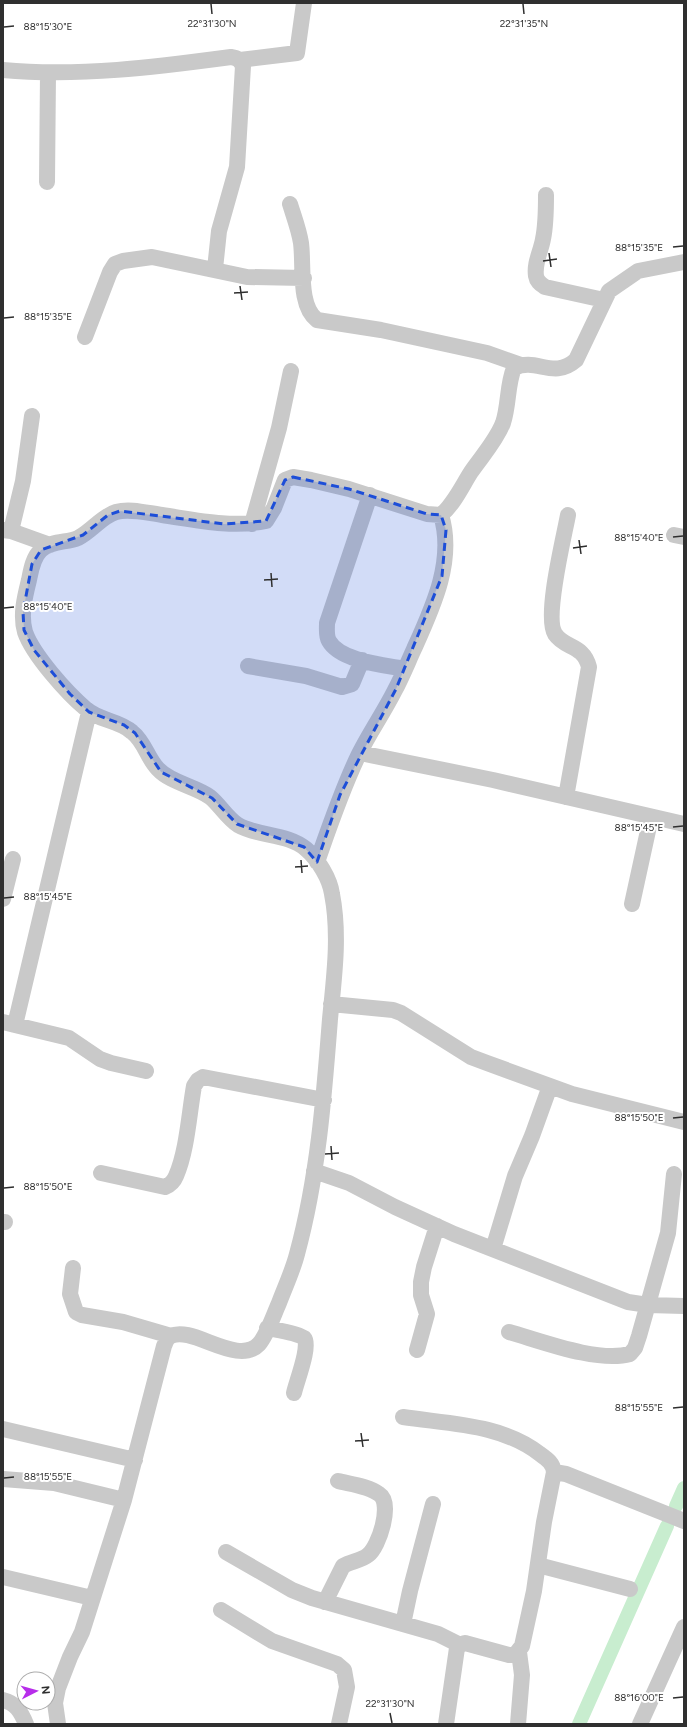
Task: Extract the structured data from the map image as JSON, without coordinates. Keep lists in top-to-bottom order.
{
  "north": "right",
  "coordinates": [
    "22°31'30\"N",
    "22°31'35\"N",
    "88°15'30\"E",
    "88°15'35\"E",
    "88°15'40\"E",
    "88°15'45\"E",
    "88°15'50\"E",
    "88°15'55\"E",
    "88°16'00\"E"
  ]
}
